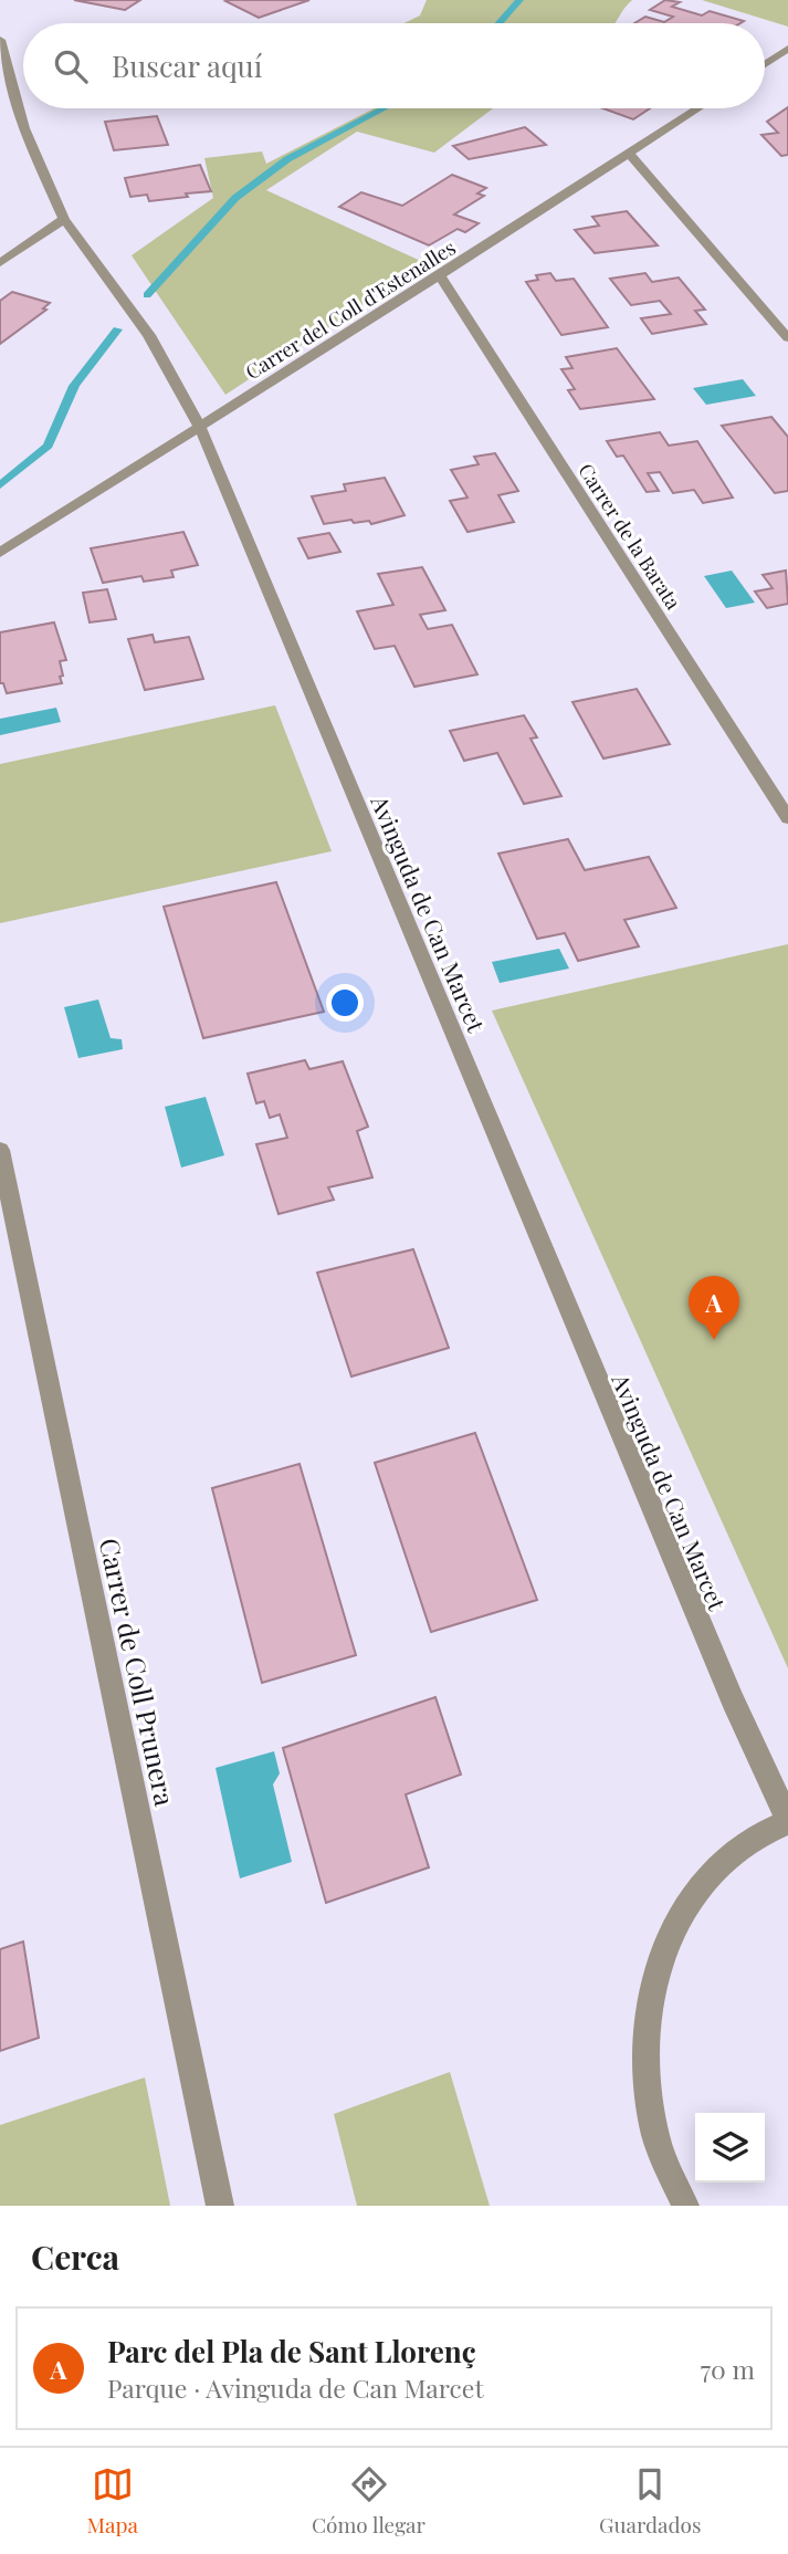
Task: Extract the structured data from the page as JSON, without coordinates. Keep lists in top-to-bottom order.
{
  "streets": {
    "street": [
      "Carrer del Coll d'Estenalles",
      "Carrer de la Barata",
      "Avinguda de Can Marcet",
      "Carrer de Coll Prunera"
    ]
  },
  "crossings": [
    ["Carrer del Coll d'Estenalles", "Carrer de la Barata"],
    ["Carrer del Coll d'Estenalles", "Avinguda de Can Marcet"]
  ],
  "page": {
    "search": "Buscar aquí",
    "pins": "A",
    "heading": "Cerca",
    "list": [
      {
        "mark": "A",
        "name": "Parc del Pla de Sant Llorenç",
        "note": "Parque · Avinguda de Can Marcet",
        "value": "70 m"
      }
    ],
    "nav": ["Mapa", "Cómo llegar", "Guardados"]
  }
}
